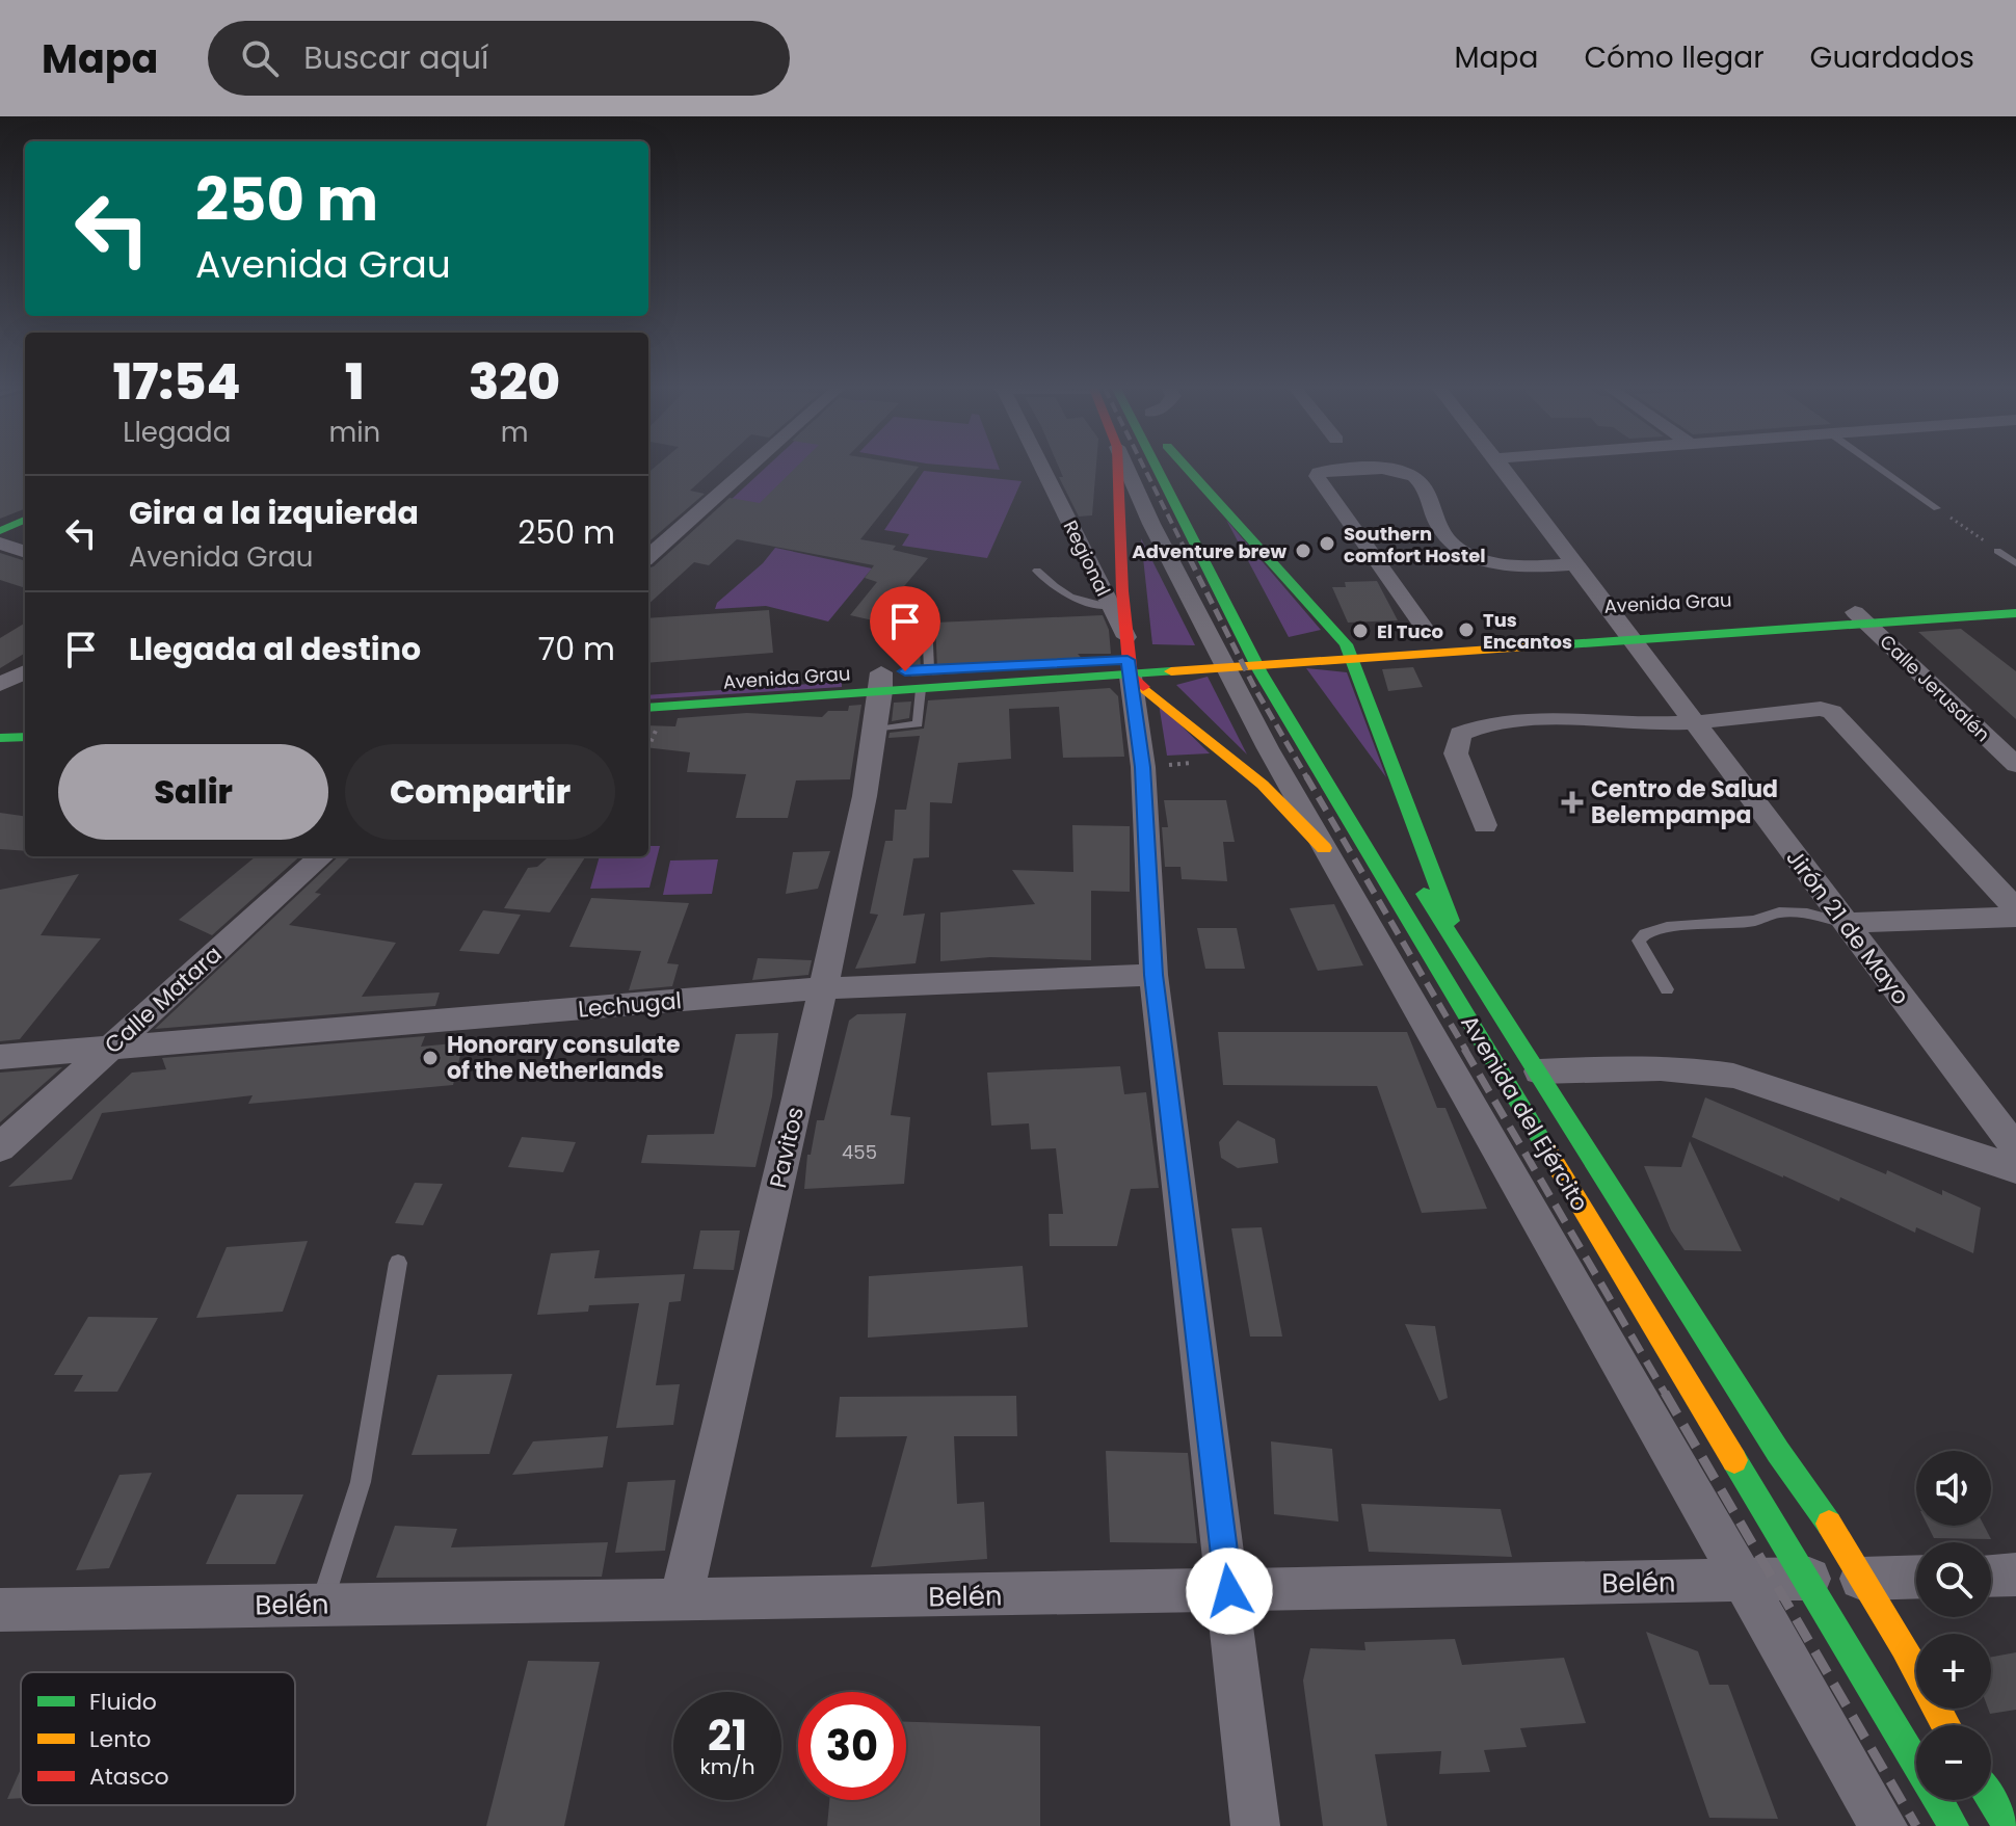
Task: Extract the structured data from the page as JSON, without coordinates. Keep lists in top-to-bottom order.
{
  "streets": {
    "main road": ["Avenida Grau", "Avenida del Ejército"],
    "street": [
      "Regional",
      "Calle Jerusalén",
      "Jirón 21 de Mayo",
      "Calle Matara",
      "Lechugal",
      "Pavitos",
      "Belén"
    ]
  },
  "crossings": [
    ["Avenida Grau", "Calle Jerusalén"],
    ["Avenida Grau", "Jirón 21 de Mayo"],
    ["Avenida Grau", "Pavitos"],
    ["Calle Matara", "Lechugal"],
    ["Lechugal", "Pavitos"],
    ["Pavitos", "Belén"]
  ],
  "places": {
    "other": [
      "Southern comfort Hostel",
      "Adventure brew",
      "Tus Encantos",
      "El Tuco",
      "Honorary consulate of the Netherlands"
    ],
    "health": ["Centro de Salud Belempampa"]
  },
  "house_numbers": ["455"],
  "legend": ["Fluido", "Lento", "Atasco"],
  "page": {
    "header": "Mapa",
    "search": "Buscar aquí",
    "nav": ["Mapa", "Cómo llegar", "Guardados"],
    "turn": ["250 m", "Avenida Grau"],
    "eta": [
      "17:54",
      "Llegada",
      "1",
      "min",
      "320",
      "m"
    ],
    "list": [
      {
        "name": "Gira a la izquierda",
        "note": "Avenida Grau",
        "value": "250 m"
      },
      {
        "name": "Llegada al destino",
        "value": "70 m"
      }
    ],
    "buttons": ["Salir", "Compartir"],
    "map_buttons": ["+", "−"],
    "speed": "21 km/h",
    "limit": "30"
  }
}
